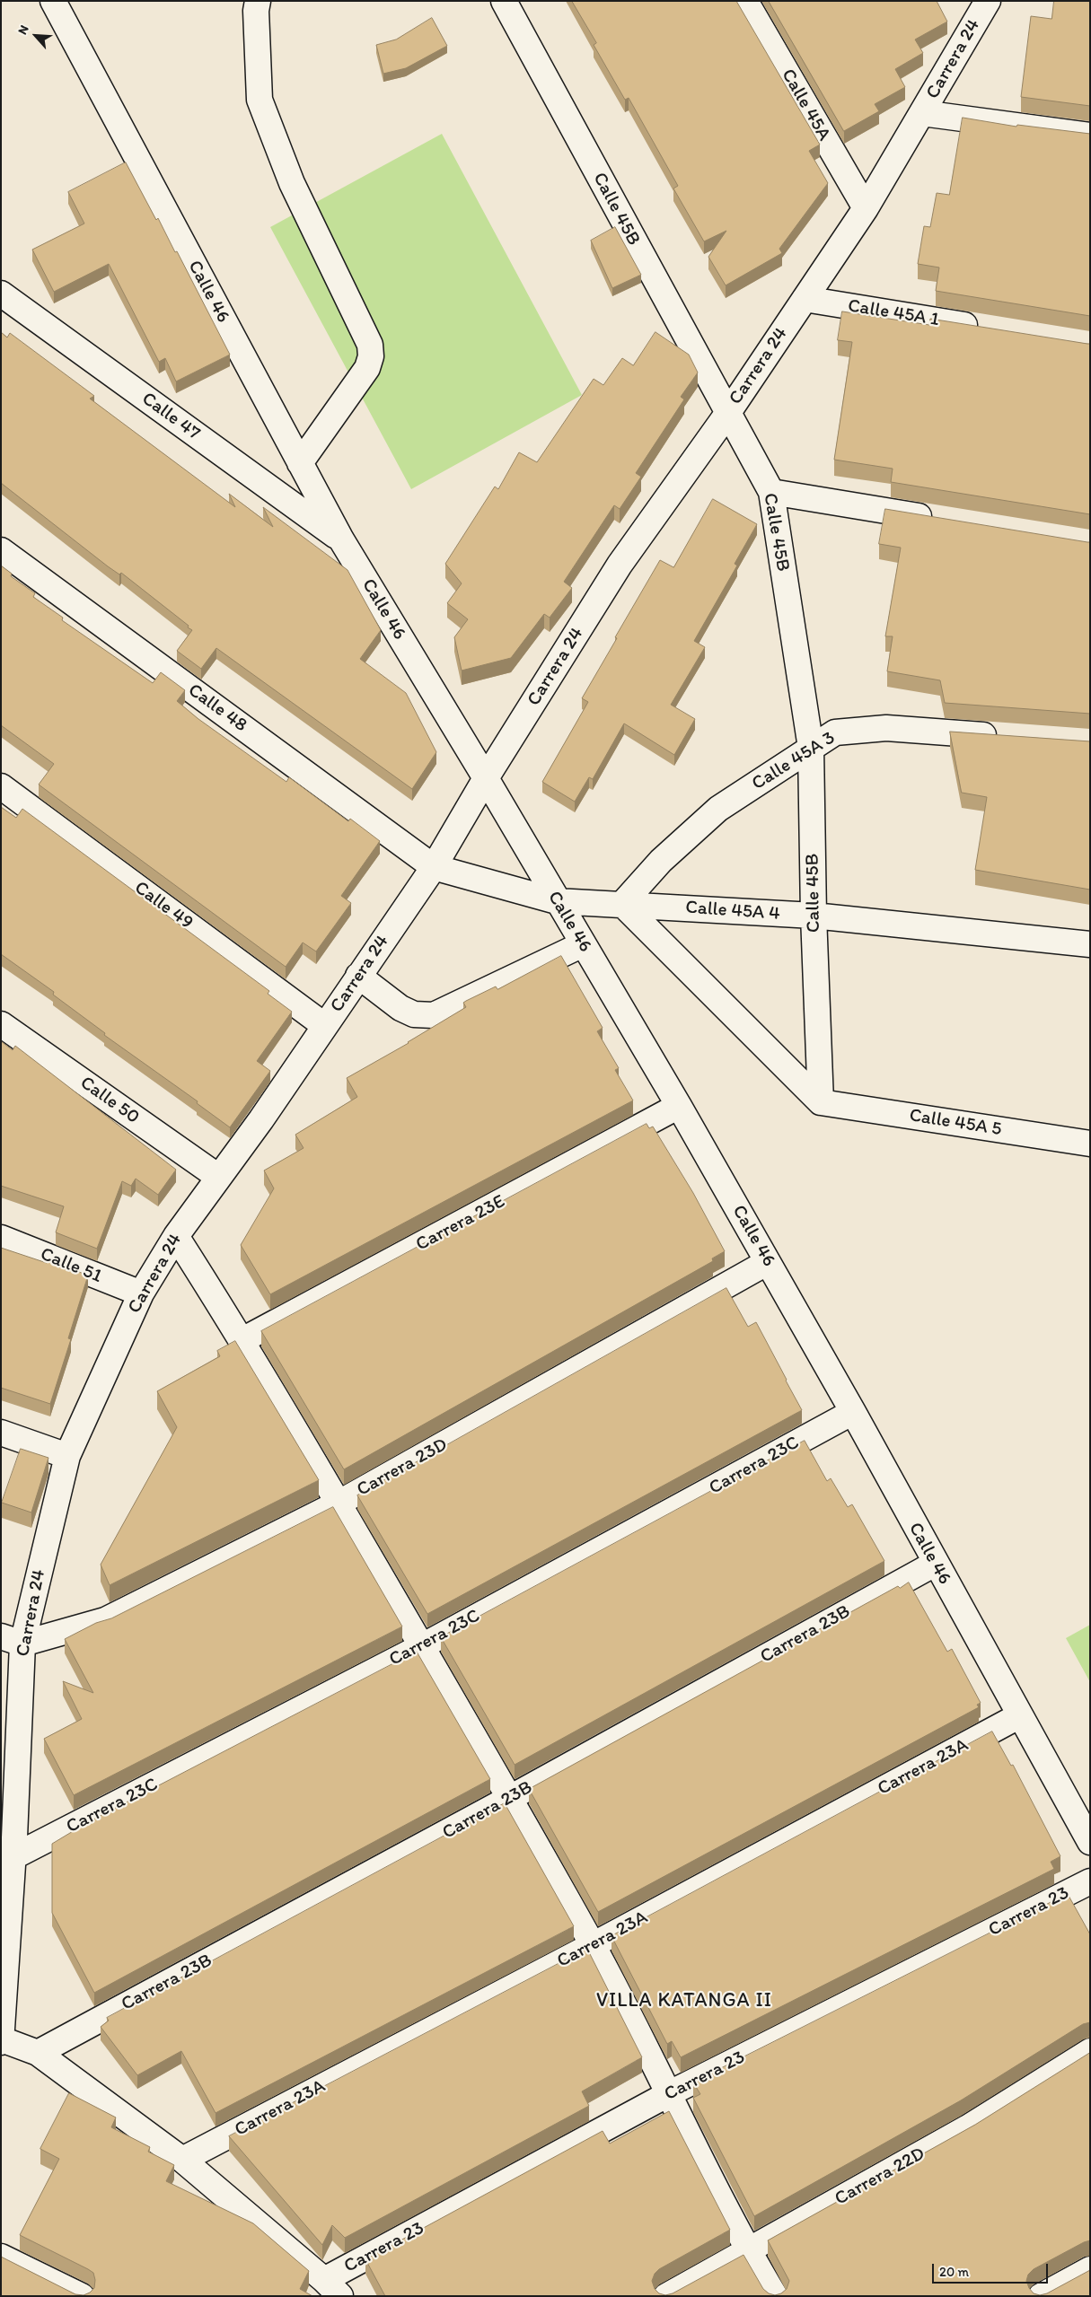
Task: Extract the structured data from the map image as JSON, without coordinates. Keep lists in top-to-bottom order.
{
  "streets": {
    "street": [
      "Carrera 24",
      "Calle 45A",
      "Calle 45B",
      "Calle 46",
      "Calle 45A 1",
      "Calle 47",
      "Calle 48",
      "Calle 45A 3",
      "Calle 49",
      "Calle 45A 4",
      "Calle 50",
      "Calle 45A 5",
      "Carrera 23E",
      "Calle 51",
      "Carrera 23C",
      "Carrera 23D",
      "Carrera 23B",
      "Carrera 23A",
      "Carrera 23",
      "Carrera 22D"
    ]
  },
  "crossings": [
    ["Carrera 24", "Calle 45A"],
    ["Carrera 24", "Calle 45B"],
    ["Carrera 24", "Calle 46"],
    ["Carrera 24", "Calle 45A 1"],
    ["Carrera 24", "Calle 48"],
    ["Carrera 24", "Calle 49"],
    ["Carrera 24", "Calle 45A 4"],
    ["Carrera 24", "Calle 50"],
    ["Carrera 24", "Calle 51"],
    ["Carrera 24", "Carrera 23C"],
    ["Carrera 24", "Carrera 23D"],
    ["Calle 45B", "Calle 45A 3"],
    ["Calle 45B", "Calle 45A 4"],
    ["Calle 45B", "Calle 45A 5"],
    ["Calle 46", "Calle 47"],
    ["Calle 46", "Calle 45A 4"],
    ["Calle 46", "Carrera 23E"],
    ["Calle 46", "Carrera 23C"],
    ["Calle 46", "Carrera 23D"],
    ["Calle 46", "Carrera 23B"],
    ["Calle 46", "Carrera 23A"],
    ["Calle 48", "Calle 45A 4"],
    ["Calle 45A 3", "Calle 45A 4"]
  ],
  "districts": ["VILLA KATANGA II"],
  "scale_bar": "20 m",
  "north": "top left"
}
